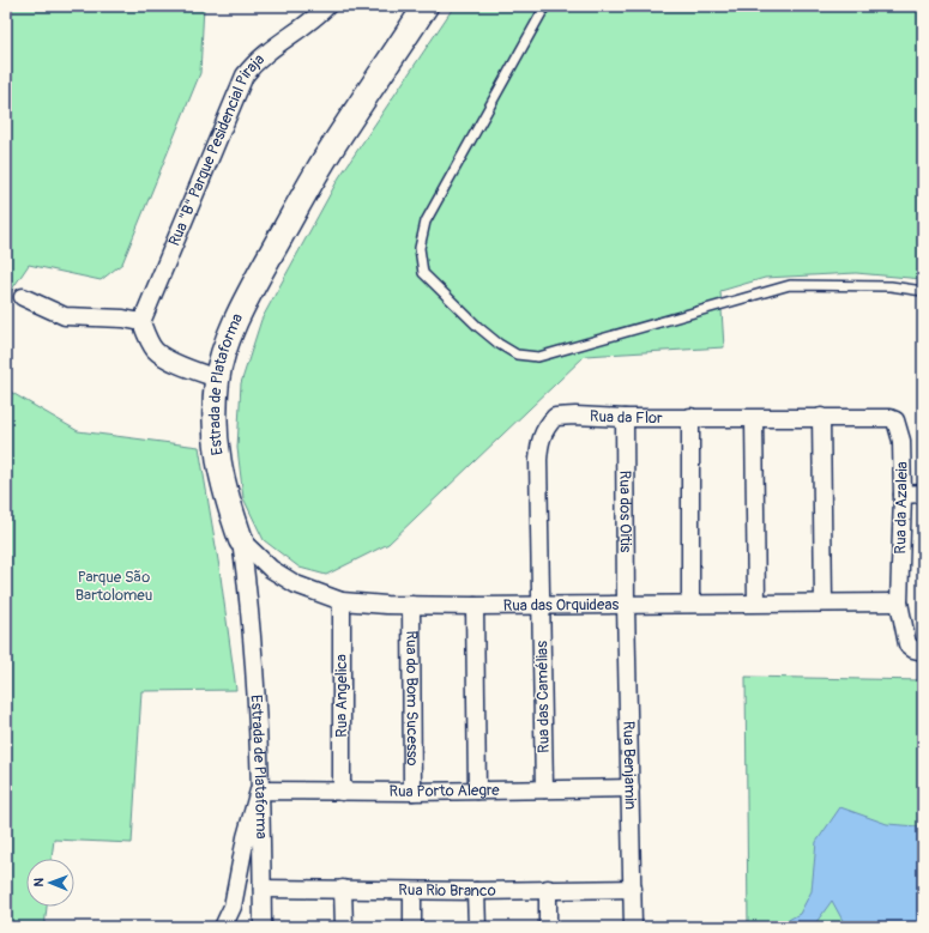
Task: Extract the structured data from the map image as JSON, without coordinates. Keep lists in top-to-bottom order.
{
  "streets": {
    "main road": ["Estrada de Plataforma"],
    "street": [
      "Rua \"B\" Parque Pesidencial Piraja",
      "Rua da Flor",
      "Rua da Azaleia",
      "Rua dos Oitis",
      "Rua das Orquideas",
      "Rua Angelica",
      "Rua das Camélias",
      "Rua do Bom Sucesso",
      "Rua Benjamin",
      "Rua Porto Alegre",
      "Rua Rio Branco"
    ]
  },
  "crossings": [
    ["Estrada de Plataforma", "Rua das Orquideas"],
    ["Estrada de Plataforma", "Rua Porto Alegre"],
    ["Estrada de Plataforma", "Rua Rio Branco"],
    ["Rua da Flor", "Rua da Azaleia"],
    ["Rua da Flor", "Rua dos Oitis"],
    ["Rua da Flor", "Rua das Orquideas"],
    ["Rua da Flor", "Rua das Camélias"],
    ["Rua da Azaleia", "Rua das Orquideas"],
    ["Rua dos Oitis", "Rua das Orquideas"],
    ["Rua dos Oitis", "Rua Benjamin"],
    ["Rua das Orquideas", "Rua Angelica"],
    ["Rua das Orquideas", "Rua das Camélias"],
    ["Rua das Orquideas", "Rua do Bom Sucesso"],
    ["Rua das Orquideas", "Rua Benjamin"],
    ["Rua Angelica", "Rua Porto Alegre"],
    ["Rua das Camélias", "Rua Porto Alegre"],
    ["Rua do Bom Sucesso", "Rua Porto Alegre"],
    ["Rua Benjamin", "Rua Porto Alegre"],
    ["Rua Benjamin", "Rua Rio Branco"]
  ],
  "parks": ["Parque São Bartolomeu"],
  "north": "left"
}
